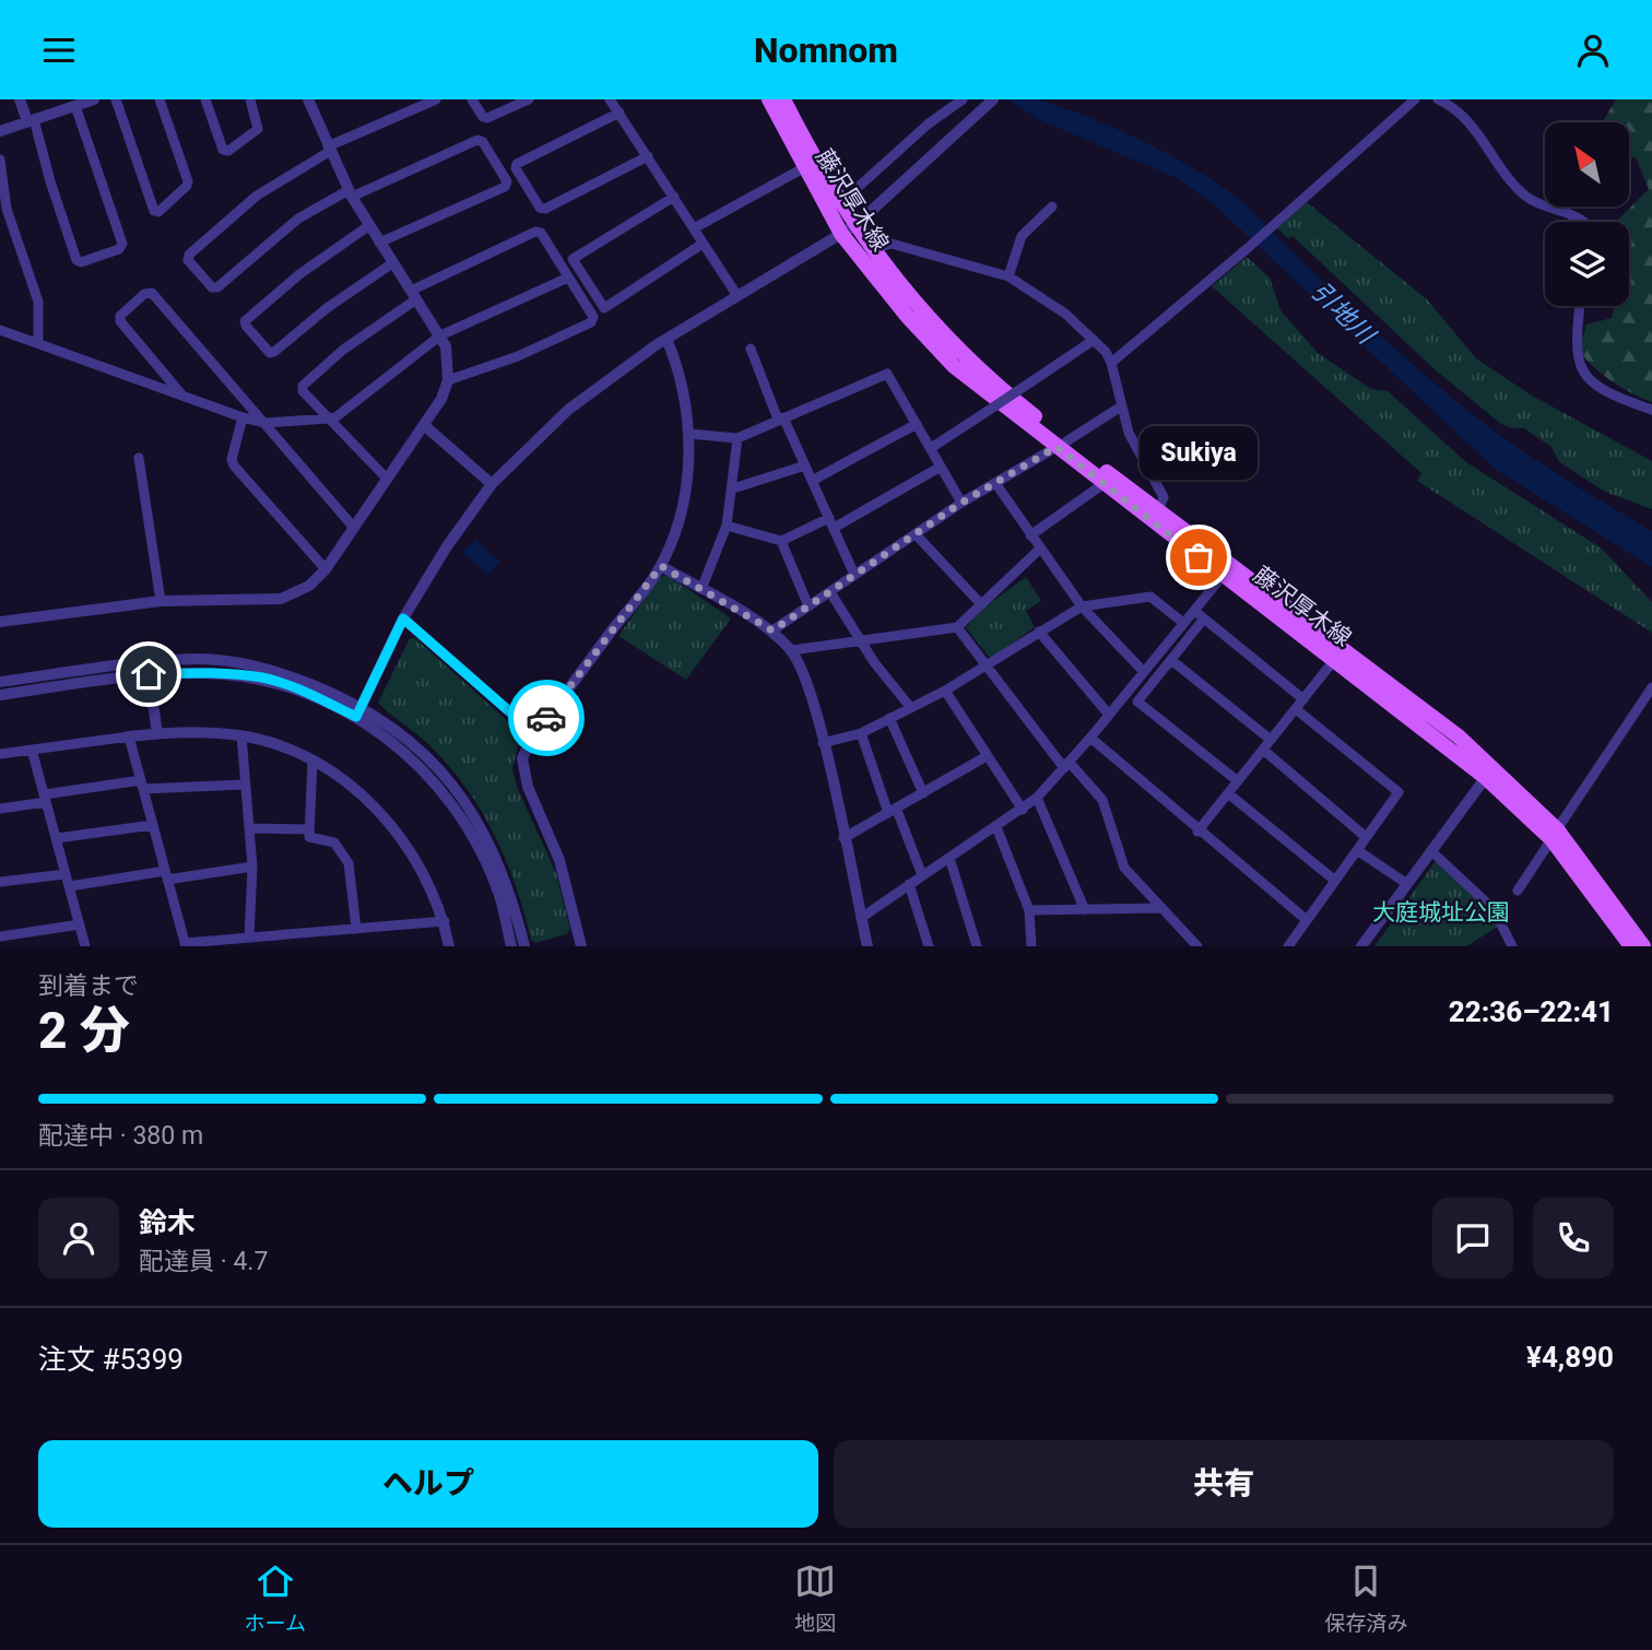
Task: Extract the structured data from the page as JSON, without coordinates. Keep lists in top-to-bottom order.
{
  "streets": {
    "main road": ["藤沢厚木線"]
  },
  "water": ["引地川"],
  "parks": ["大庭城址公園"],
  "places": ["Sukiya"],
  "north": "top left",
  "page": {
    "header": "Nomnom",
    "bubble": "Sukiya",
    "heading": ["2 分", "到着まで", "22:36–22:41"],
    "panel": [
      "鈴木",
      "配達員 · 4.7",
      "注文 #5399",
      "¥4,890"
    ],
    "bar": "配達中 · 380 m",
    "buttons": ["ヘルプ", "共有"],
    "tabs": ["ホーム", "地図", "保存済み"]
  }
}
